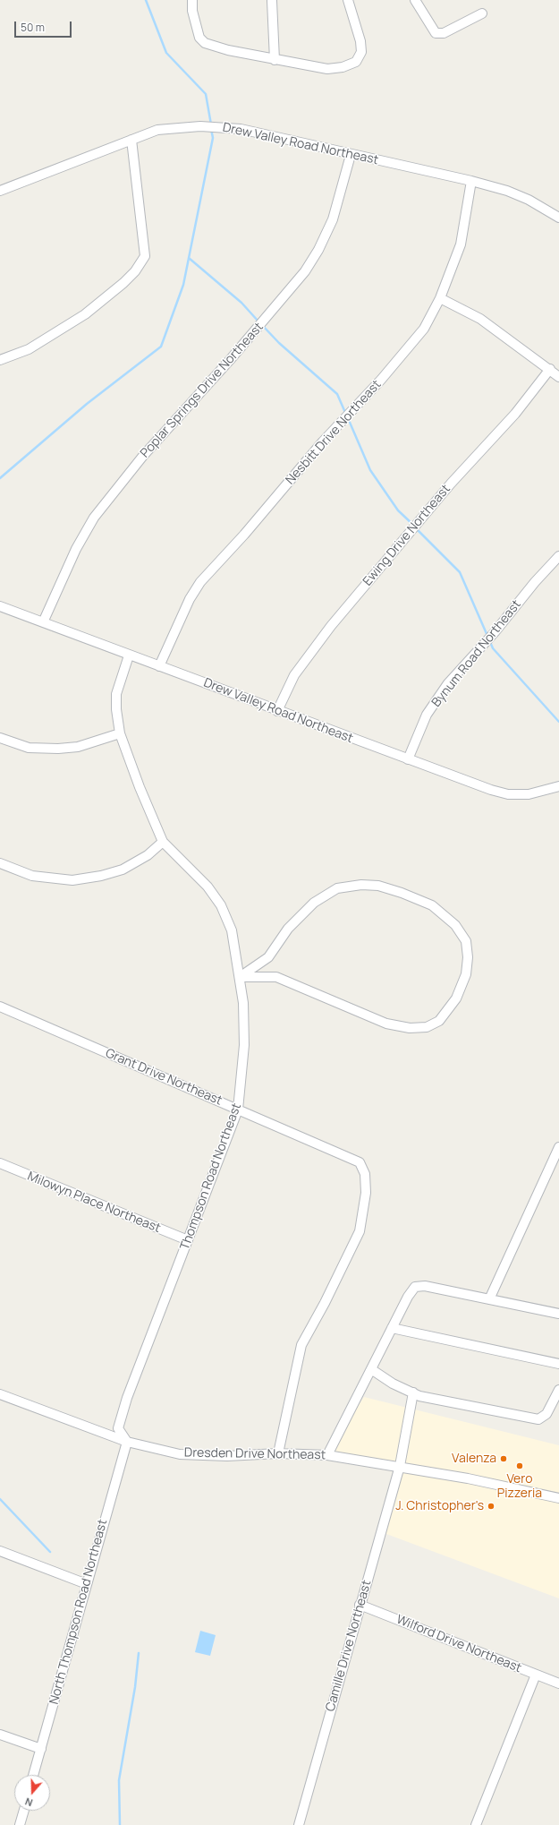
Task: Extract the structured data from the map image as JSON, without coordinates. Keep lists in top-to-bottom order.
{
  "streets": {
    "street": [
      "Drew Valley Road Northeast",
      "Poplar Springs Drive Northeast",
      "Nesbitt Drive Northeast",
      "Ewing Drive Northeast",
      "Bynum Road Northeast",
      "Grant Drive Northeast",
      "Thompson Road Northeast",
      "Milowyn Place Northeast",
      "Dresden Drive Northeast",
      "North Thompson Road Northeast",
      "Wilford Drive Northeast",
      "Camille Drive Northeast"
    ]
  },
  "crossings": [
    ["Drew Valley Road Northeast", "Poplar Springs Drive Northeast"],
    ["Drew Valley Road Northeast", "Nesbitt Drive Northeast"],
    ["Drew Valley Road Northeast", "Ewing Drive Northeast"],
    ["Drew Valley Road Northeast", "Bynum Road Northeast"],
    ["Drew Valley Road Northeast", "Thompson Road Northeast"],
    ["Grant Drive Northeast", "Thompson Road Northeast"],
    ["Grant Drive Northeast", "Dresden Drive Northeast"],
    ["Thompson Road Northeast", "Milowyn Place Northeast"],
    ["Thompson Road Northeast", "Dresden Drive Northeast"],
    ["Thompson Road Northeast", "North Thompson Road Northeast"],
    ["Dresden Drive Northeast", "North Thompson Road Northeast"],
    ["Dresden Drive Northeast", "Camille Drive Northeast"],
    ["Wilford Drive Northeast", "Camille Drive Northeast"]
  ],
  "places": ["Valenza", "Vero Pizzeria", "J. Christopher's"],
  "scale_bar": "50 m",
  "north": "bottom"
}
